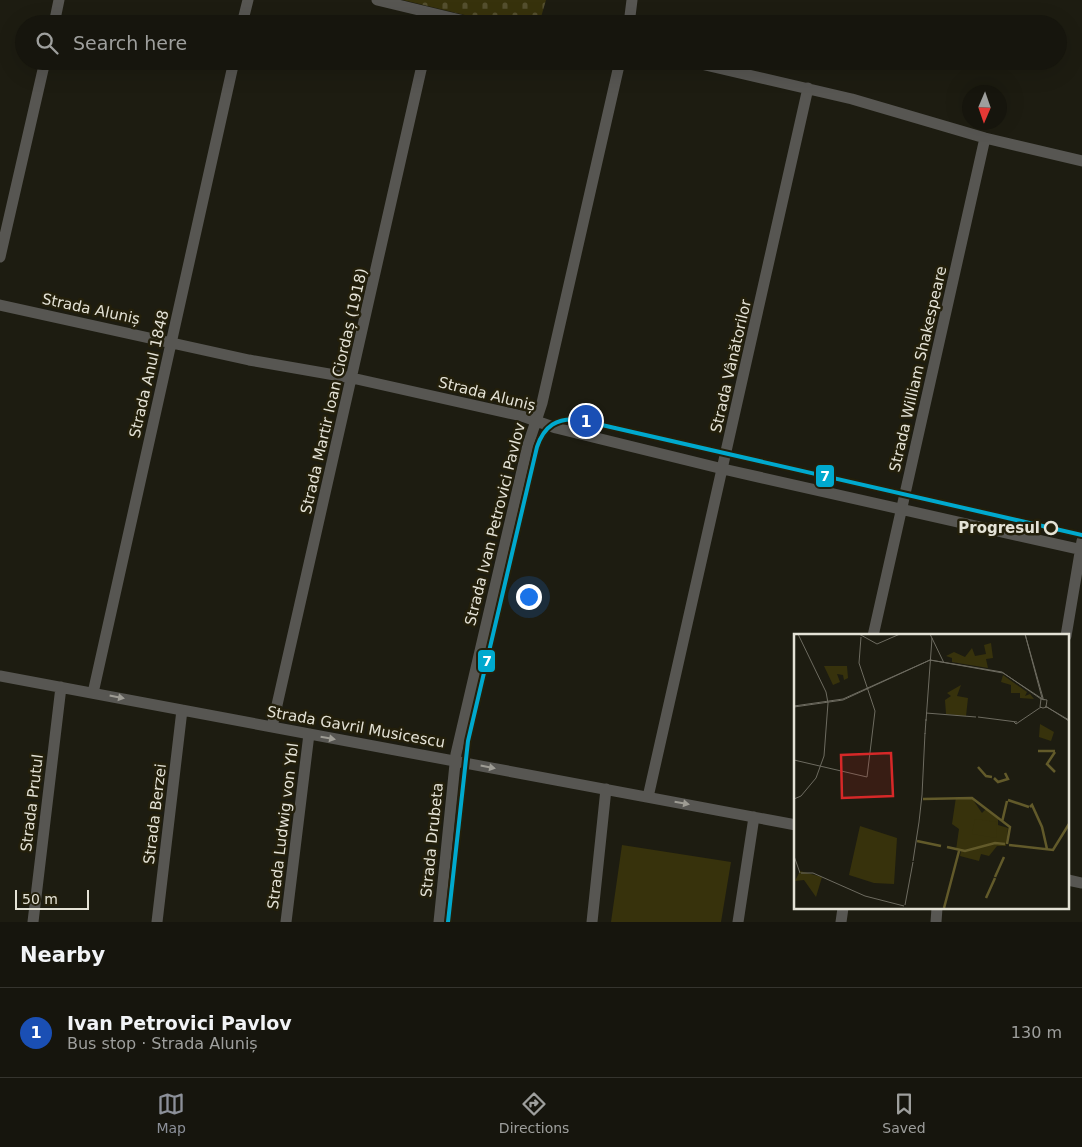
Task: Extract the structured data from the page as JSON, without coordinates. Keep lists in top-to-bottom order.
{
  "streets": {
    "street": [
      "Strada Aluniș",
      "Strada Vânătorilor",
      "Strada William Shakespeare",
      "Strada Anul 1848",
      "Strada Martir Ioan Ciordaș (1918)",
      "Strada Ivan Petrovici Pavlov",
      "Strada Gavril Musicescu",
      "Strada Prutul",
      "Strada Berzei",
      "Strada Ludwig von Ybl",
      "Strada Drubeta"
    ]
  },
  "crossings": [
    ["Strada Aluniș", "Strada Vânătorilor"],
    ["Strada Aluniș", "Strada William Shakespeare"],
    ["Strada Aluniș", "Strada Anul 1848"],
    ["Strada Aluniș", "Strada Martir Ioan Ciordaș (1918)"],
    ["Strada Aluniș", "Strada Ivan Petrovici Pavlov"],
    ["Strada Vânătorilor", "Strada Gavril Musicescu"],
    ["Strada Anul 1848", "Strada Gavril Musicescu"],
    ["Strada Martir Ioan Ciordaș (1918)", "Strada Gavril Musicescu"],
    ["Strada Ivan Petrovici Pavlov", "Strada Gavril Musicescu"],
    ["Strada Ivan Petrovici Pavlov", "Strada Drubeta"],
    ["Strada Gavril Musicescu", "Strada Prutul"],
    ["Strada Gavril Musicescu", "Strada Berzei"],
    ["Strada Gavril Musicescu", "Strada Ludwig von Ybl"],
    ["Strada Gavril Musicescu", "Strada Drubeta"]
  ],
  "one_way": ["Strada Gavril Musicescu"],
  "places": ["Progresul"],
  "lines": ["transit line 7"],
  "scale_bar": "50 m",
  "north": "bottom",
  "page": {
    "search": "Search here",
    "pins": "1",
    "scale": "50 m",
    "heading": "Nearby",
    "list": [
      {
        "mark": "1",
        "name": "Ivan Petrovici Pavlov",
        "note": "Bus stop · Strada Aluniș",
        "value": "130 m"
      }
    ],
    "nav": ["Map", "Directions", "Saved"]
  }
}
